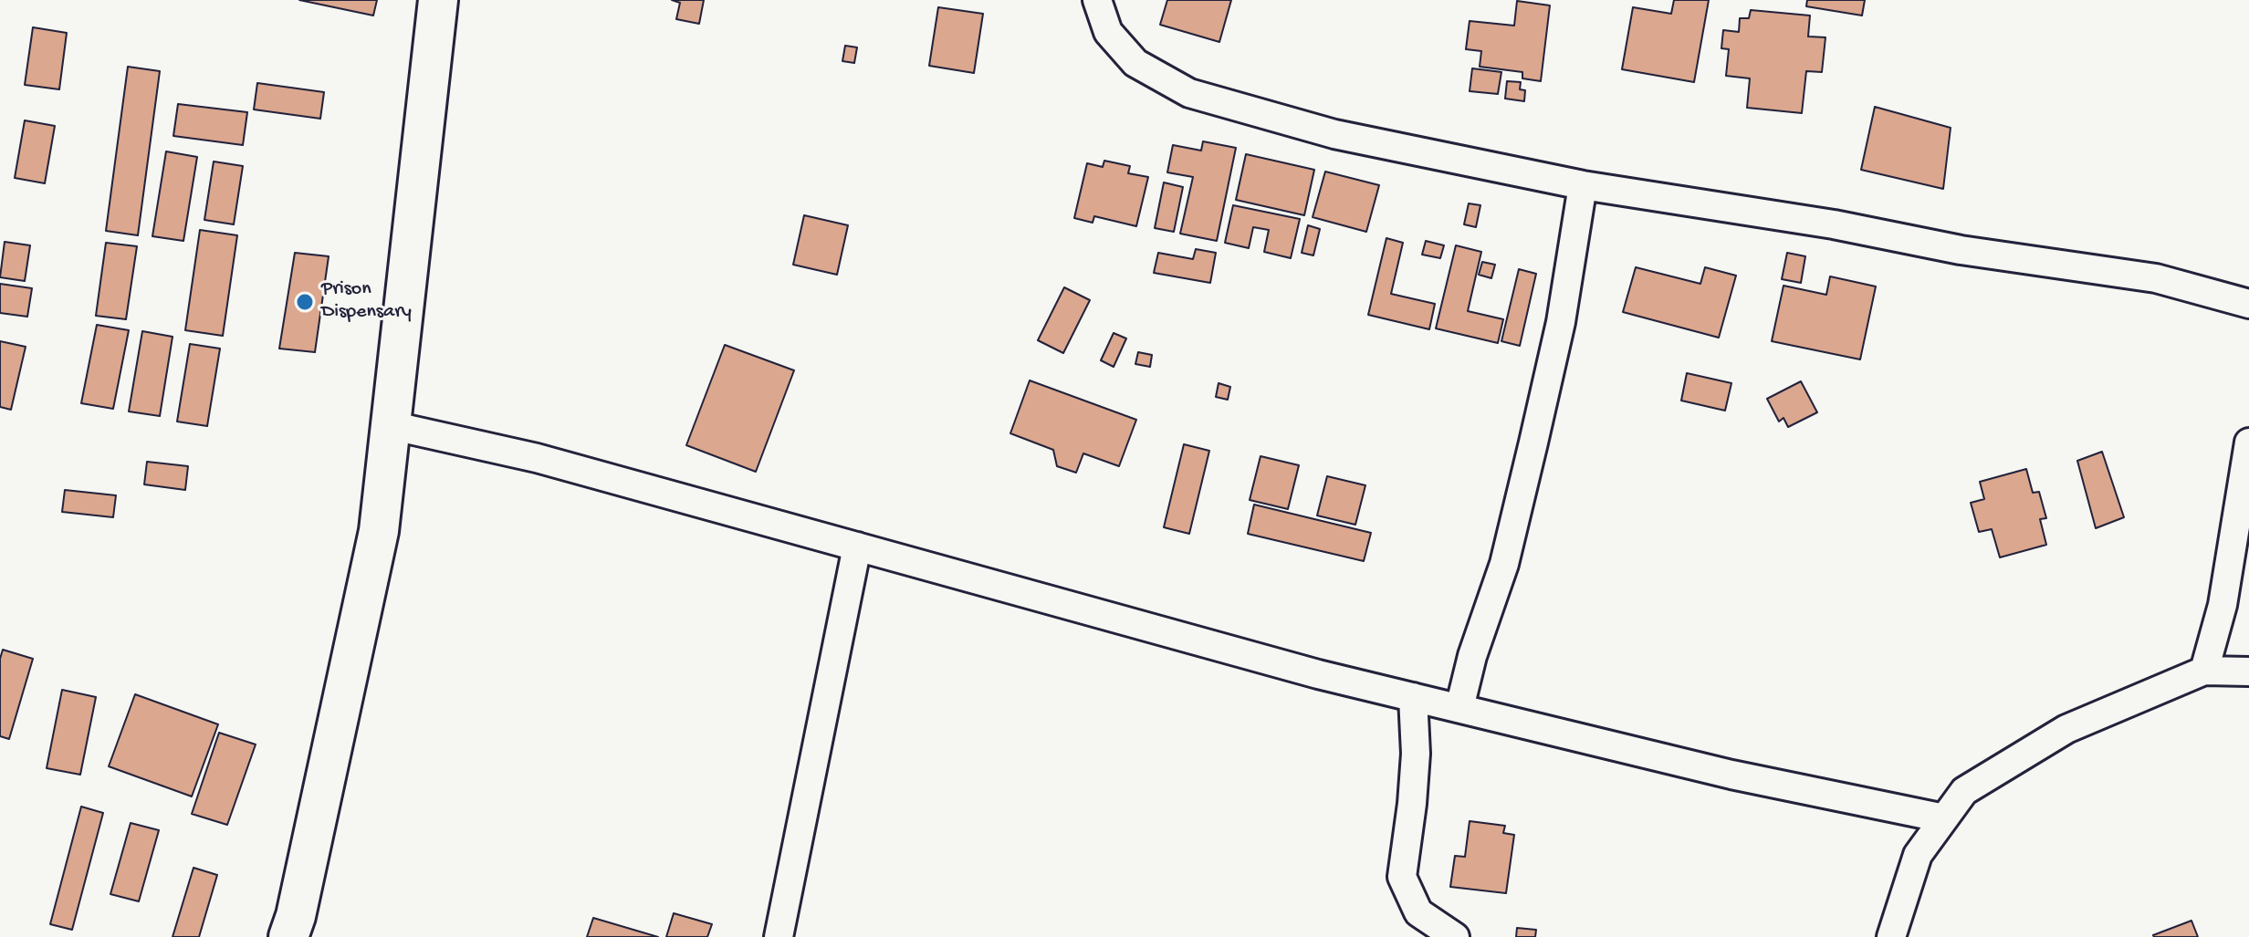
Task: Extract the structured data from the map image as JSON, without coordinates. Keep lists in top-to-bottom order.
{
  "places": ["Prison Dispensary"]
}
